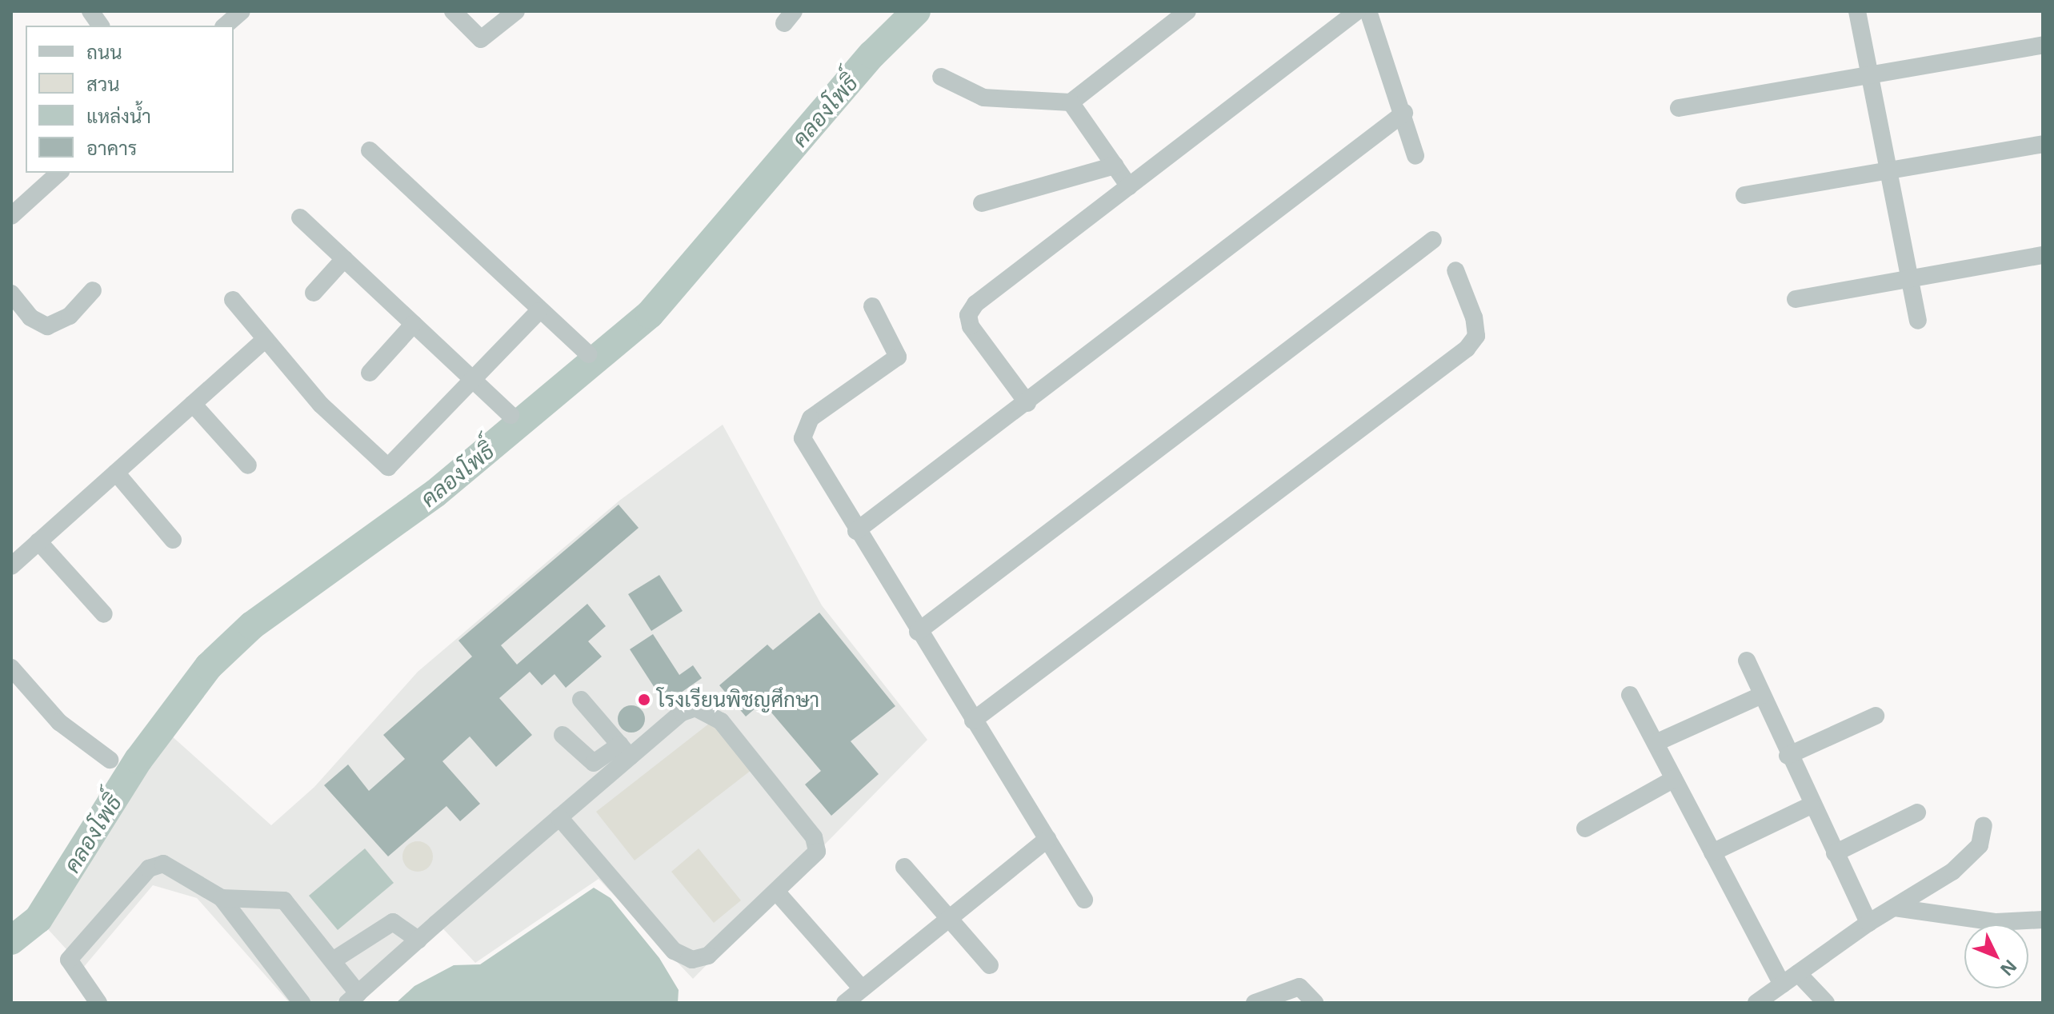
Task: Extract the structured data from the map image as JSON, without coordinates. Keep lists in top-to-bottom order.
{
  "water": ["คลองโพธิ์"],
  "places": ["โรงเรียนพิชญศึกษา"],
  "legend": [
    "ถนน",
    "สวน",
    "แหล่งน้ำ",
    "อาคาร"
  ],
  "north": "bottom right"
}
